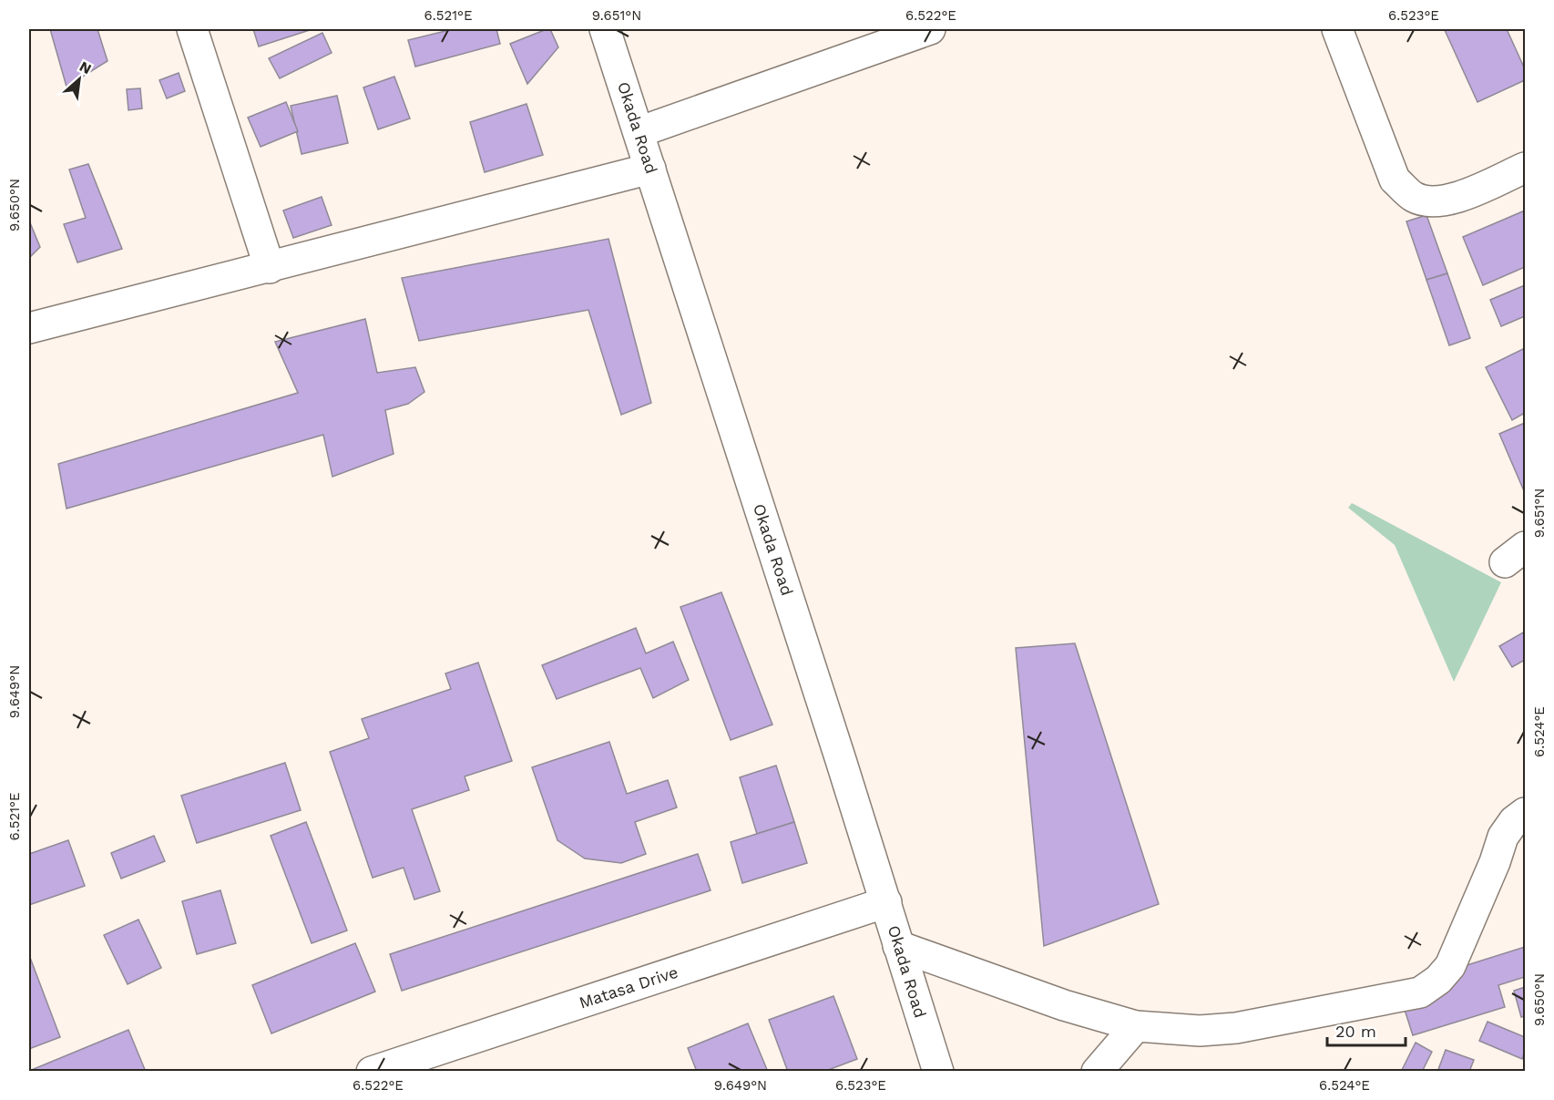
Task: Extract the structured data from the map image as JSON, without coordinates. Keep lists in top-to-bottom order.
{
  "streets": {
    "street": ["Okada Road", "Matasa Drive"]
  },
  "crossings": [
    ["Okada Road", "Matasa Drive"]
  ],
  "scale_bar": "20 m",
  "north": "top right",
  "coordinates": [
    "6.521°E",
    "9.651°N",
    "6.522°E",
    "6.523°E",
    "9.650°N",
    "9.649°N",
    "6.524°E"
  ]
}
